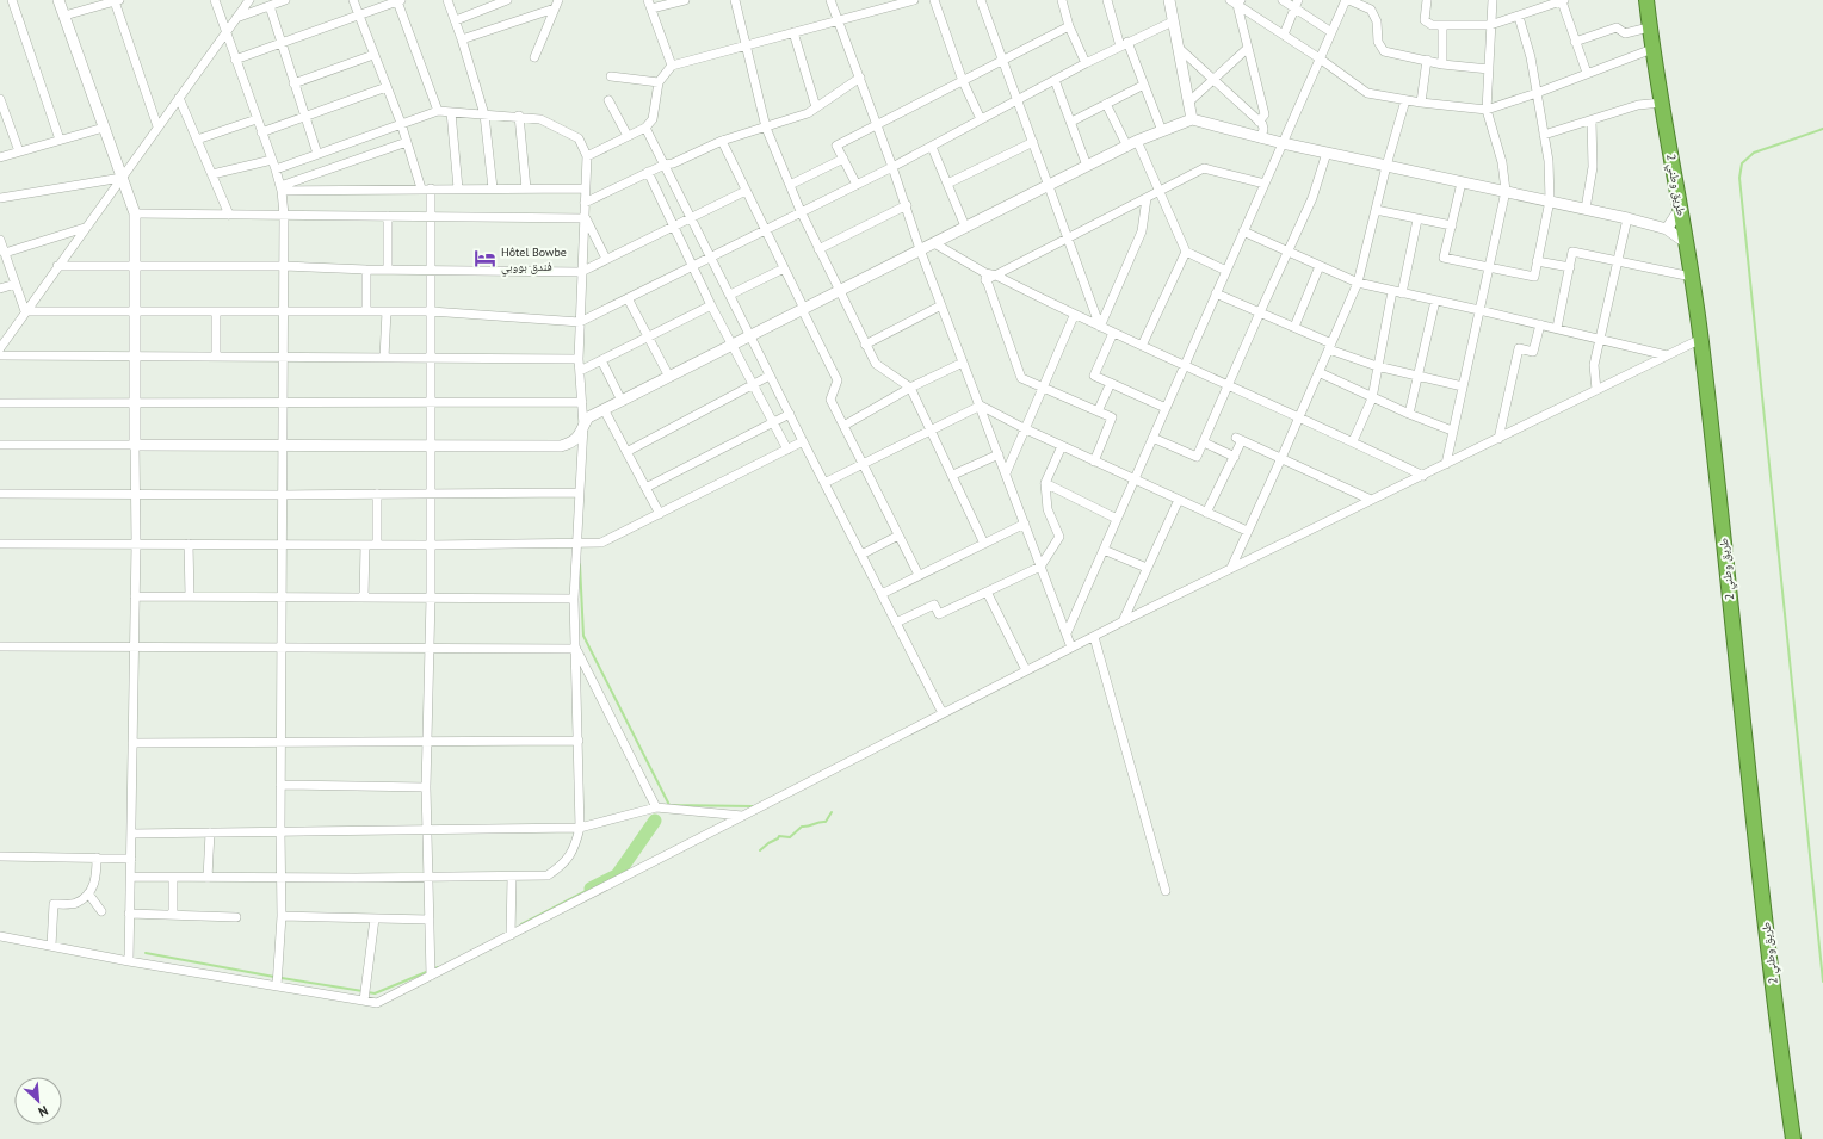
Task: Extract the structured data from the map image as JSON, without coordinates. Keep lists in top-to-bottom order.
{
  "streets": {
    "highway": ["طريق وطني 2"]
  },
  "places": {
    "hotel": ["Hôtel Bowbe فندق بووبي"]
  },
  "north": "bottom right"
}
